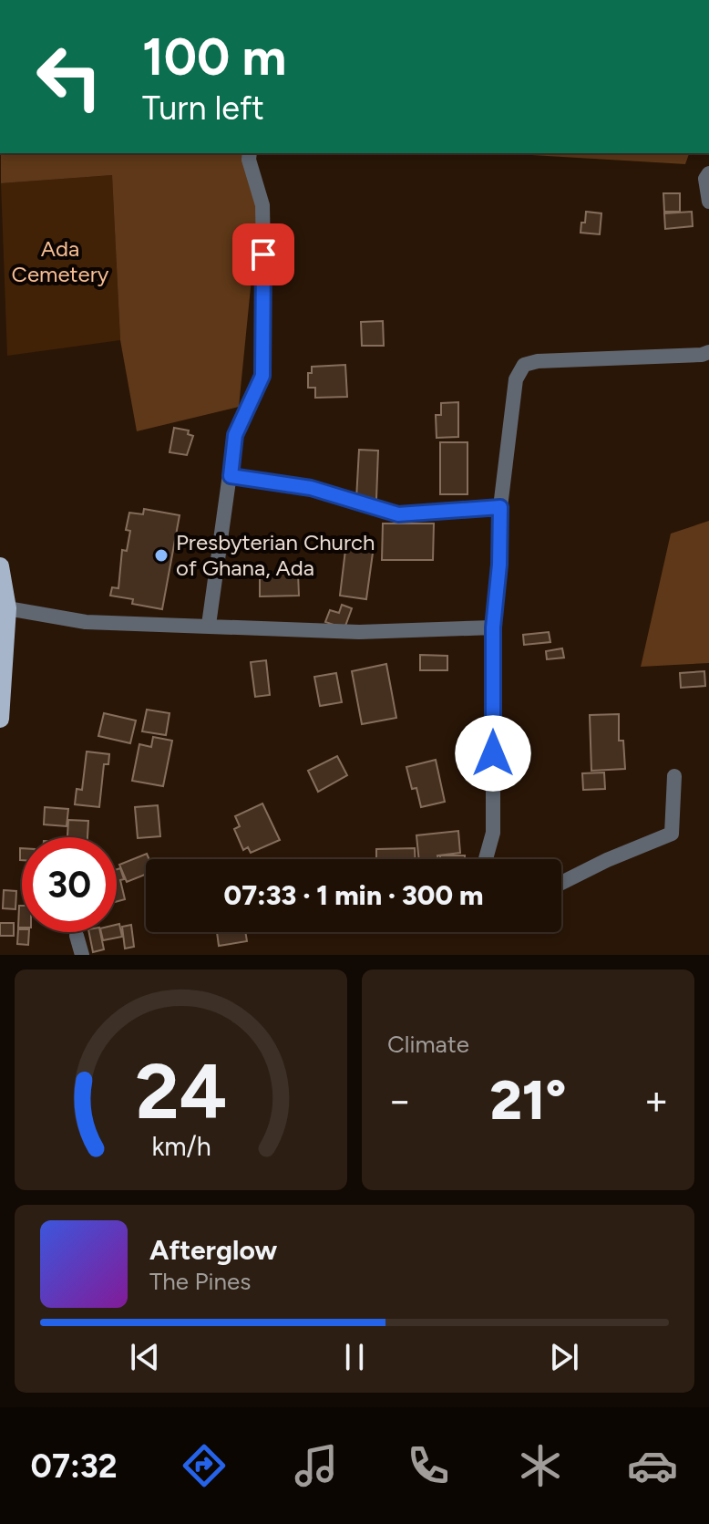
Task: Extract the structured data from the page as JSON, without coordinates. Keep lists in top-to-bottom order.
{
  "parks": ["Ada Cemetery"],
  "places": ["Presbyterian Church of Ghana, Ada"],
  "page": {
    "turn": ["100 m", "Turn left"],
    "limit": "30",
    "trip": "07:33 · 1 min · 300 m",
    "tile": "Climate",
    "heat": ["−", "21°", "+"],
    "song": ["Afterglow", "The Pines"],
    "tabs": "07:32",
    "gauge": ["24", "km/h"]
  }
}
